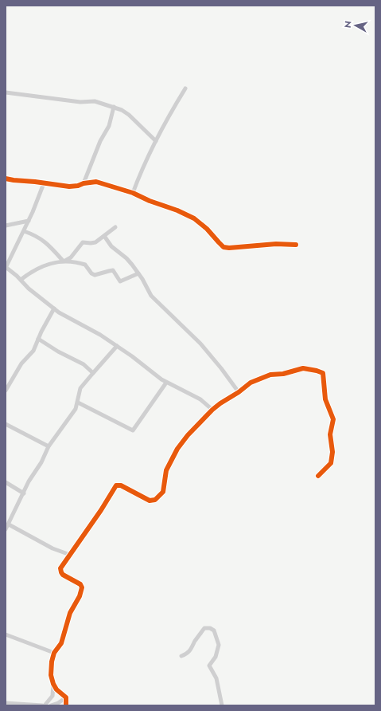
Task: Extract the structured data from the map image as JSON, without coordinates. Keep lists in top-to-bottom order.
{
  "north": "left"
}
